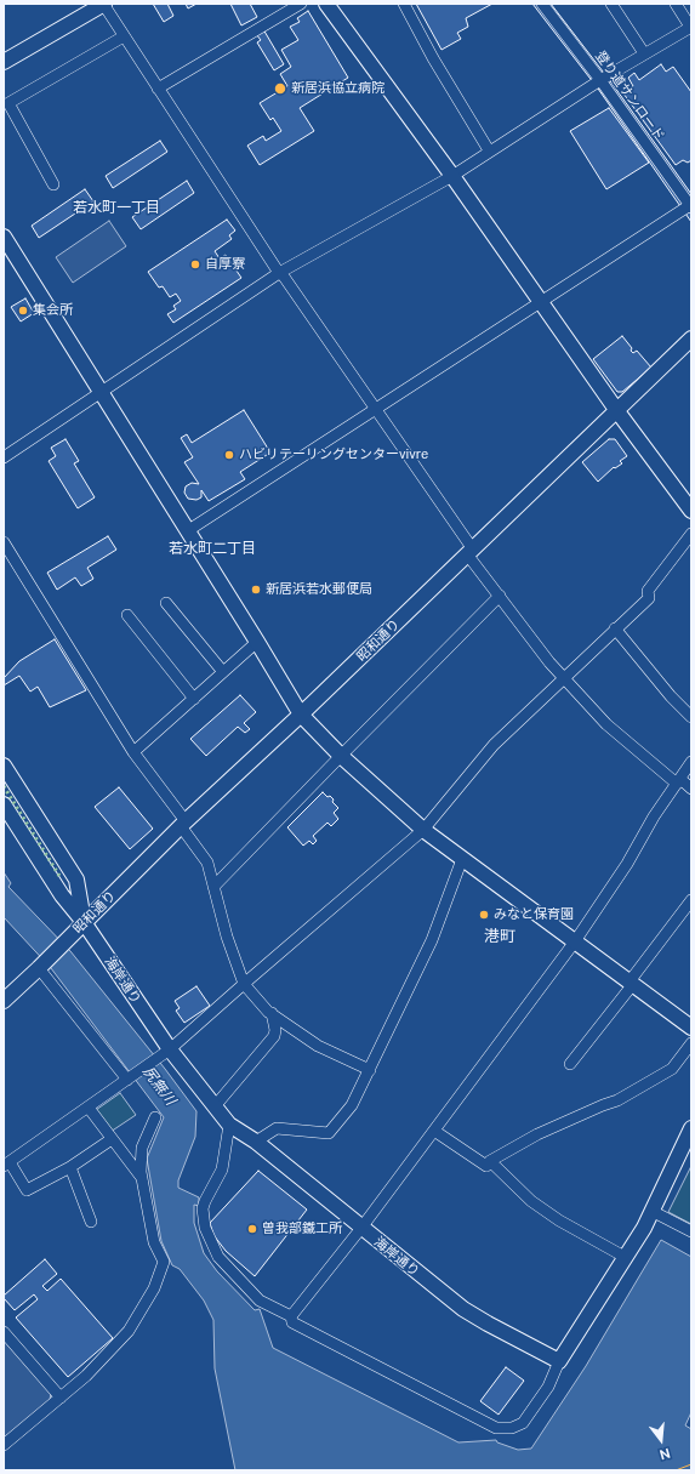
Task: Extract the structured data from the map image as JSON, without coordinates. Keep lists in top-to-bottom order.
{
  "streets": {
    "street": ["登り道サンロード", "昭和通り", "海岸通り"]
  },
  "crossings": [
    ["昭和通り", "海岸通り"]
  ],
  "districts": ["若水町一丁目", "若水町二丁目", "港町"],
  "water": ["尻無川"],
  "places": [
    "新居浜協立病院",
    "自厚寮",
    "集会所",
    "ハビリテーリングセンターvivre",
    "新居浜若水郵便局",
    "みなと保育園",
    "曽我部鐵工所"
  ],
  "north": "bottom"
}
